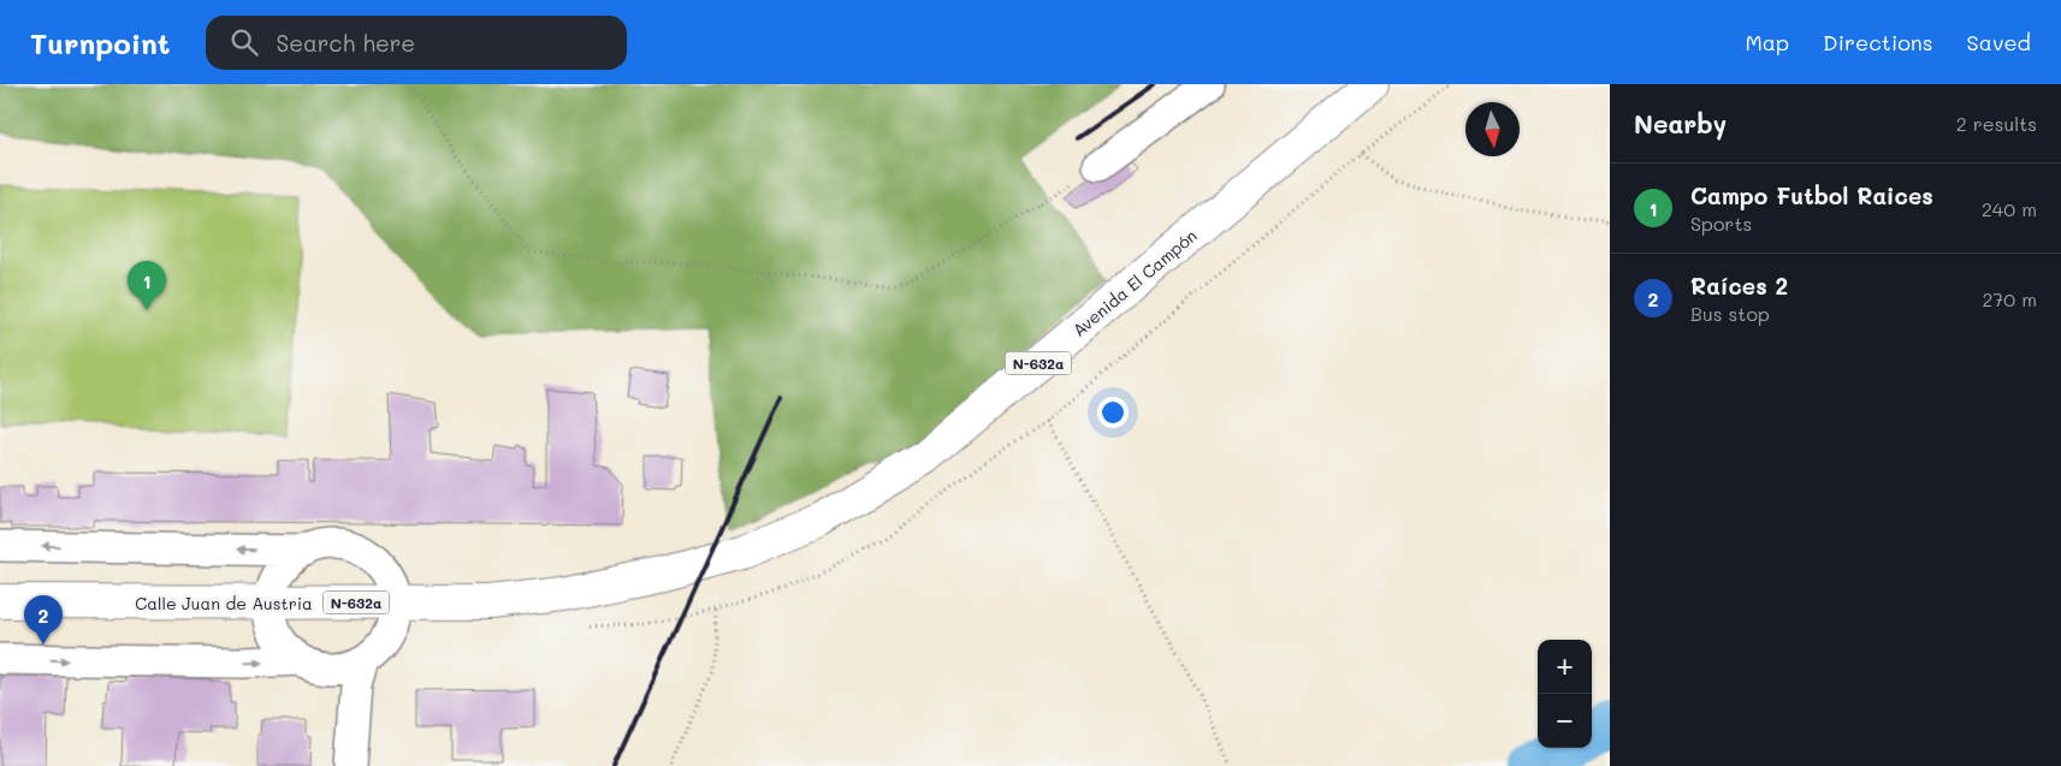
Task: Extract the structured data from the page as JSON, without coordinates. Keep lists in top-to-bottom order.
{
  "streets": {
    "main road": ["Avenida El Campón", "N-632a", "Calle Juan de Austria"]
  },
  "crossings": [
    ["Avenida El Campón", "Calle Juan de Austria"]
  ],
  "north": "bottom",
  "page": {
    "header": "Turnpoint",
    "search": "Search here",
    "nav": ["Map", "Directions", "Saved"],
    "heading": ["Nearby", "2 results"],
    "list": [
      {
        "mark": "1",
        "name": "Campo Futbol Raices",
        "note": "Sports",
        "value": "240 m"
      },
      {
        "mark": "2",
        "name": "Raíces 2",
        "note": "Bus stop",
        "value": "270 m"
      }
    ],
    "pins": ["1", "2"],
    "map_buttons": ["+", "−"]
  }
}
